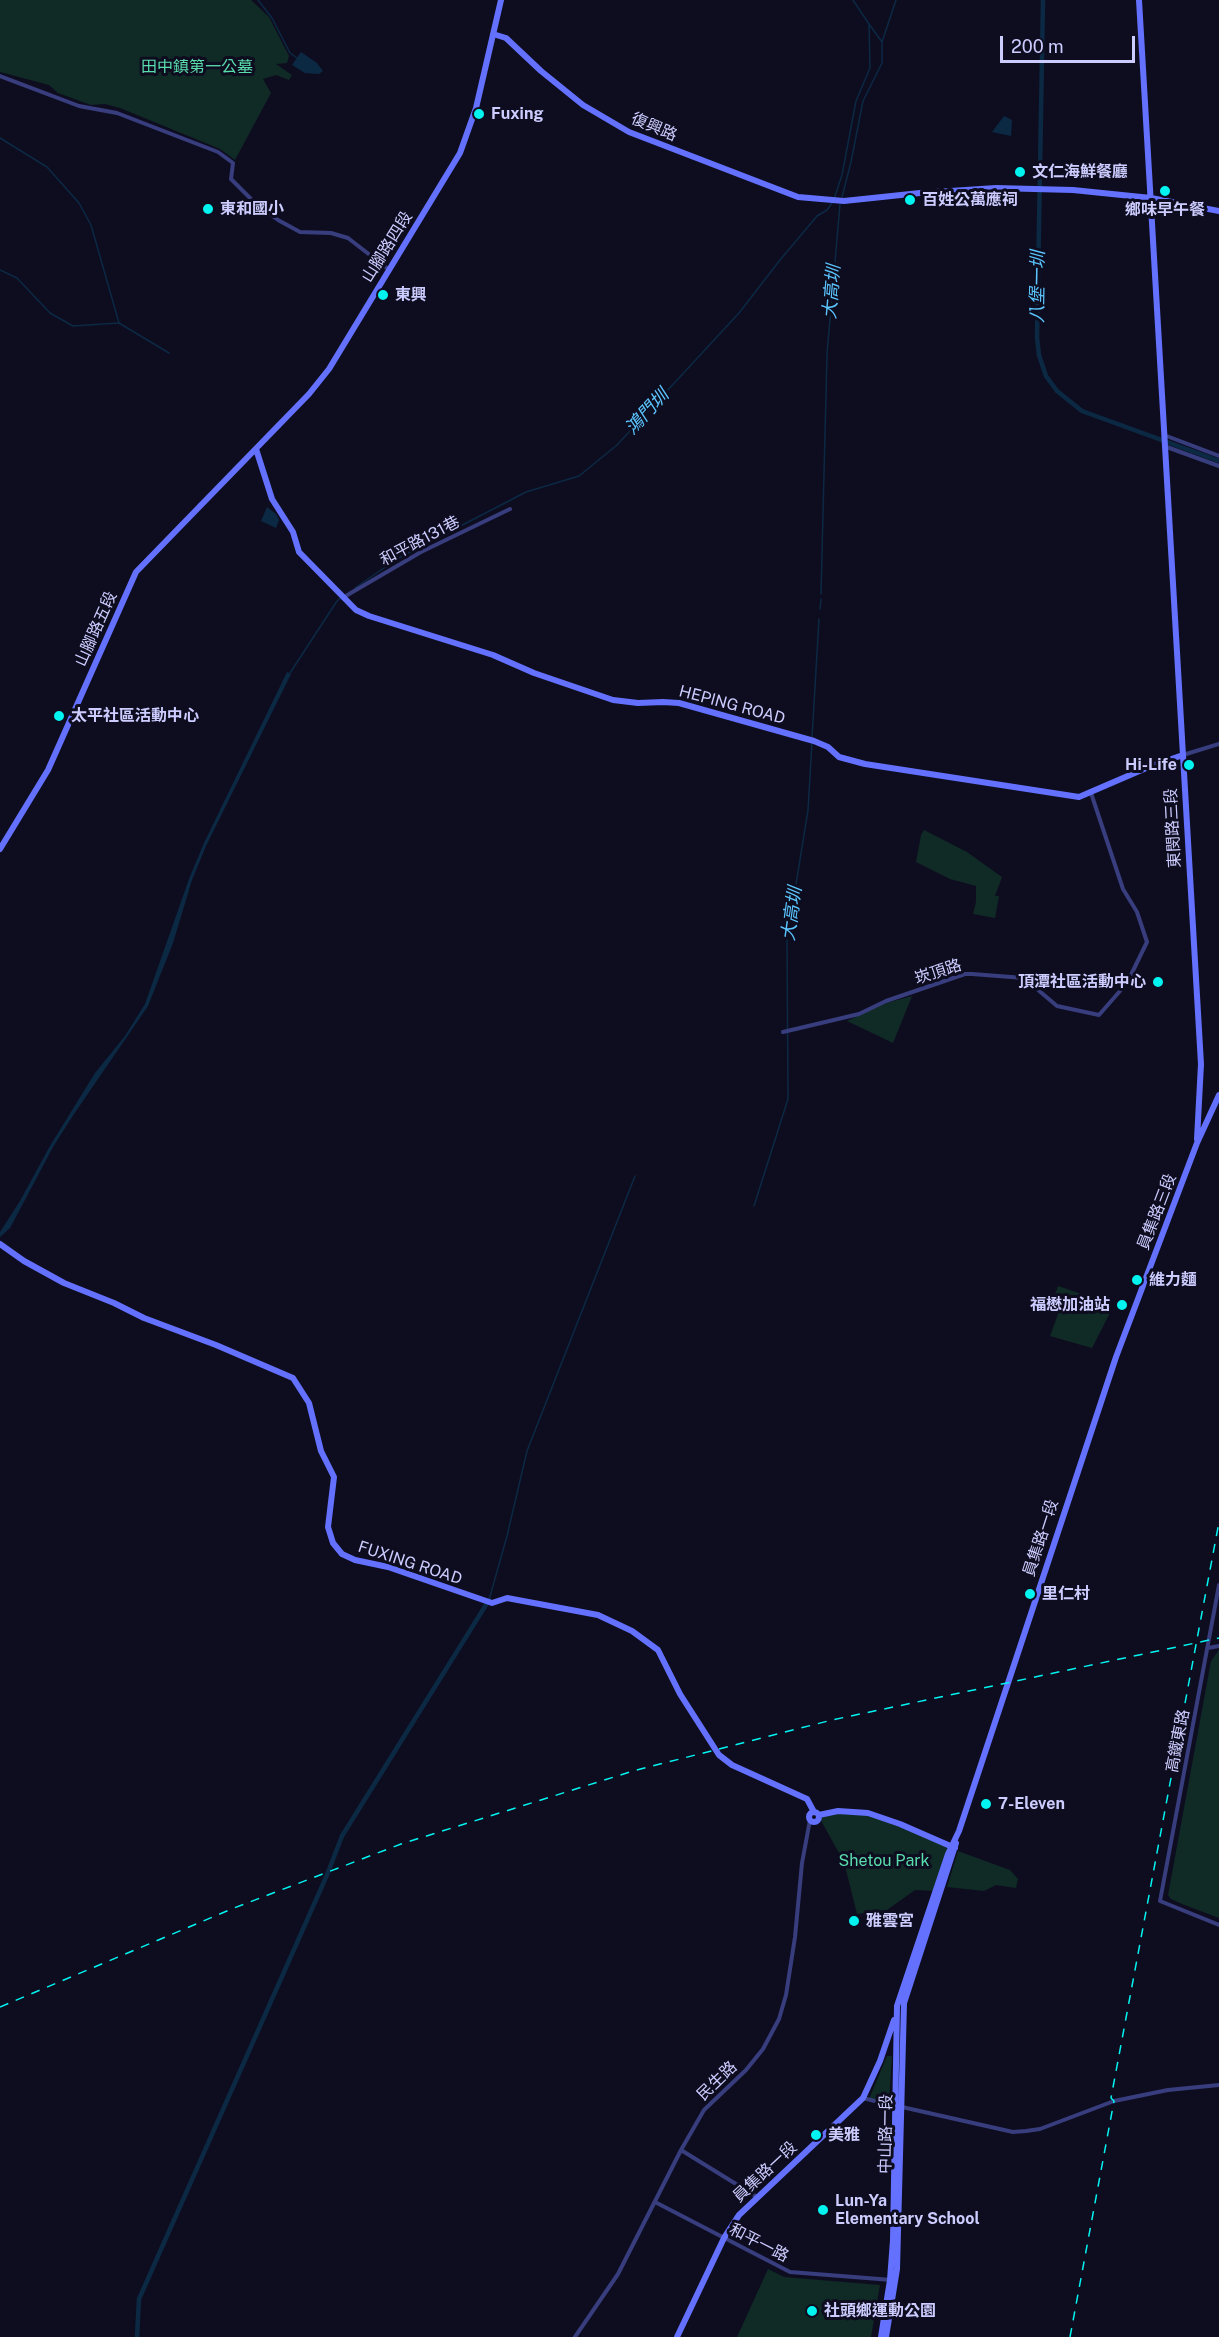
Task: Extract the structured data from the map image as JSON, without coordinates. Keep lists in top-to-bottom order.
{
  "streets": {
    "main road": [
      "復興路",
      "山腳路四段",
      "山腳路五段",
      "HEPING ROAD",
      "東閔路三段",
      "員集路三段",
      "員集路一段",
      "FUXING ROAD",
      "中山路一段"
    ],
    "street": [
      "和平路131巷",
      "崁頂路",
      "高鐵東路",
      "民生路",
      "和平一路"
    ]
  },
  "crossings": [
    ["復興路", "山腳路四段"],
    ["復興路", "東閔路三段"],
    ["山腳路四段", "山腳路五段"],
    ["山腳路四段", "HEPING ROAD"],
    ["和平路131巷", "HEPING ROAD"],
    ["山腳路五段", "HEPING ROAD"],
    ["HEPING ROAD", "東閔路三段"],
    ["HEPING ROAD", "崁頂路"],
    ["東閔路三段", "員集路三段"],
    ["員集路三段", "員集路一段"],
    ["員集路一段", "中山路一段"],
    ["員集路一段", "和平一路"],
    ["民生路", "和平一路"],
    ["中山路一段", "和平一路"]
  ],
  "water": ["八堡一圳", "大高圳", "鴻門圳"],
  "parks": ["田中鎮第一公墓", "Shetou Park"],
  "places": [
    "Fuxing",
    "文仁海鮮餐廳",
    "鄉味早午餐",
    "百姓公萬應祠",
    "東和國小",
    "東興",
    "太平社區活動中心",
    "Hi-Life",
    "頂潭社區活動中心",
    "維力麵",
    "福懋加油站",
    "里仁村",
    "7-Eleven",
    "雅雲宮",
    "美雅",
    "Lun-Ya Elementary School",
    "社頭鄉運動公園"
  ],
  "scale_bar": "200 m"
}
